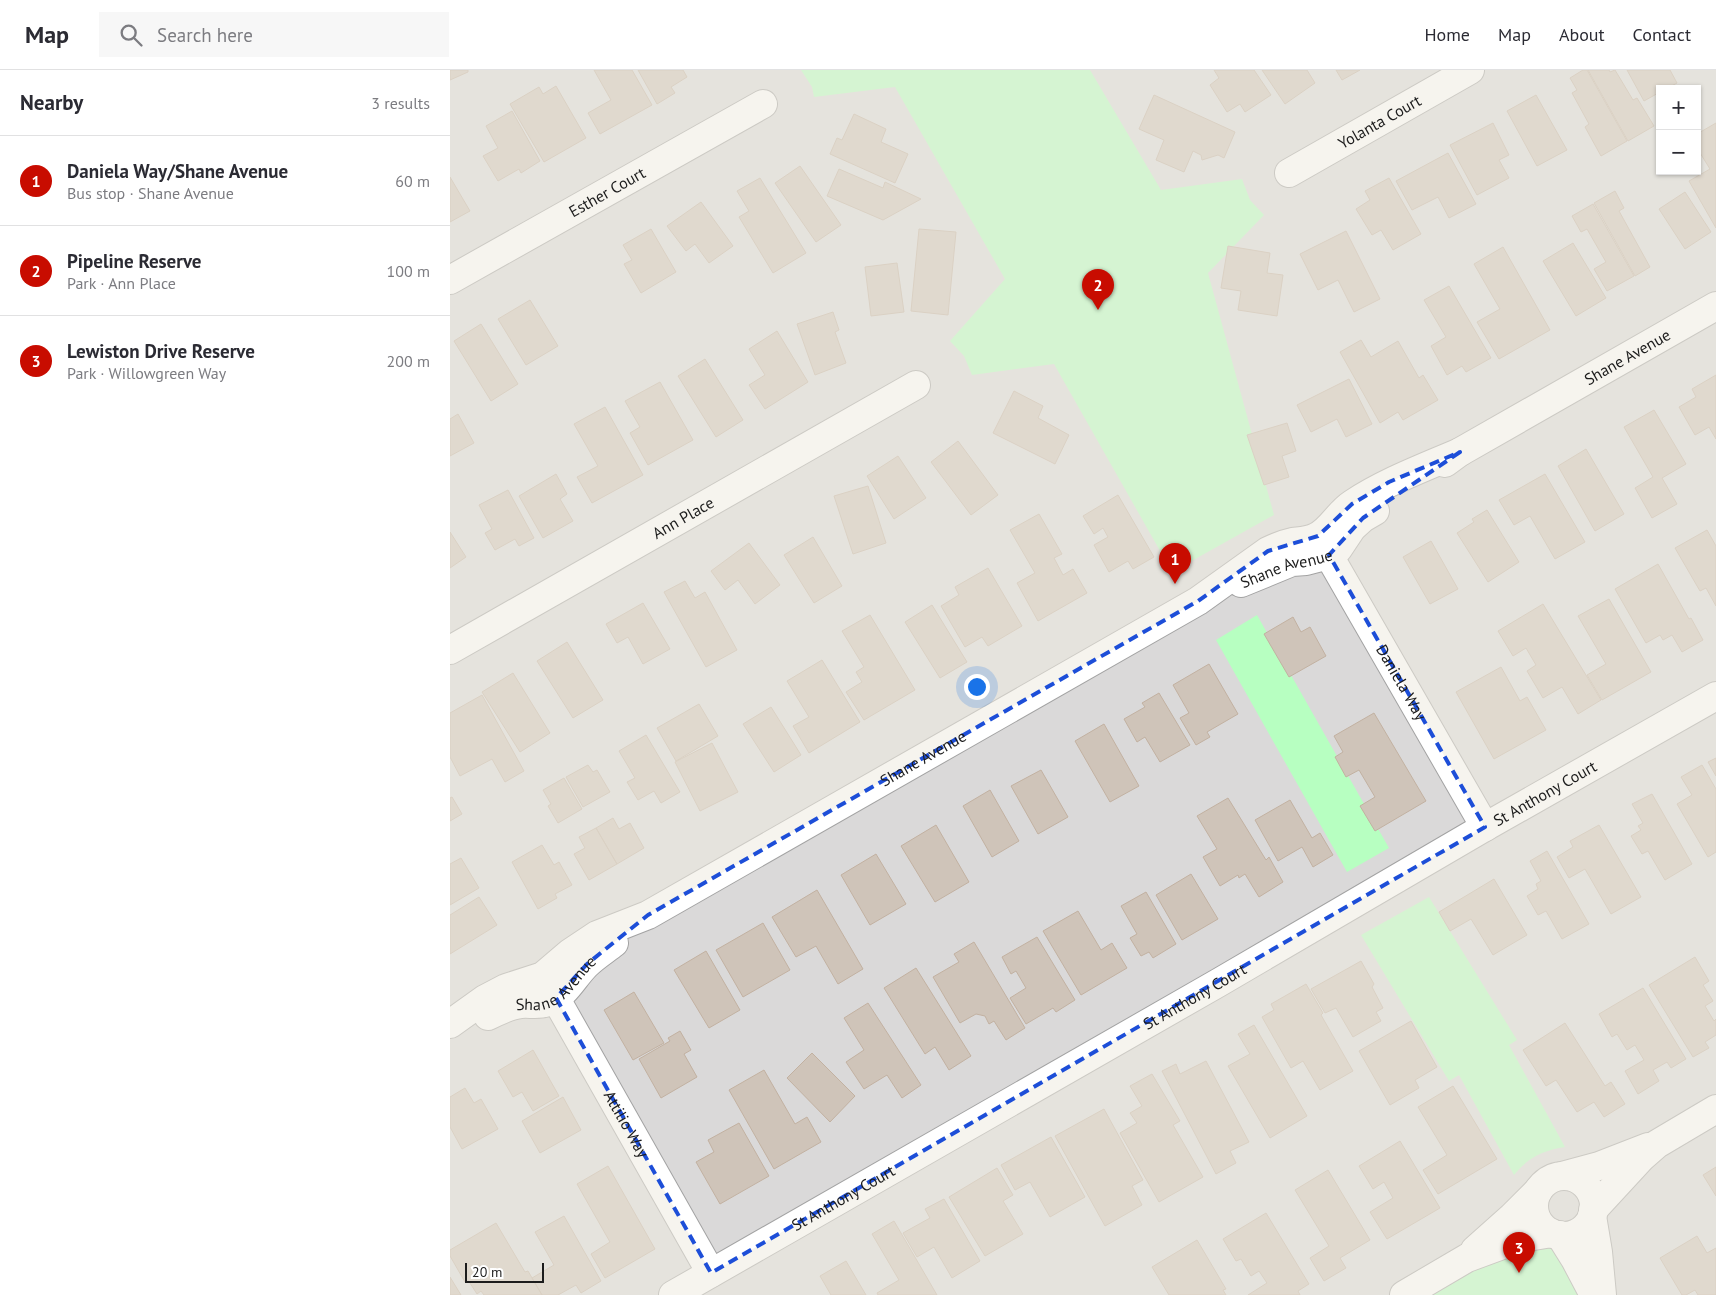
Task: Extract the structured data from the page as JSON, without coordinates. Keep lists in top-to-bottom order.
{
  "streets": {
    "street": [
      "Yolanta Court",
      "Esther Court",
      "Shane Avenue",
      "Ann Place",
      "Daniela Way",
      "St Anthony Court",
      "Attilio Way"
    ]
  },
  "crossings": [
    ["Shane Avenue", "Daniela Way"],
    ["Shane Avenue", "Attilio Way"],
    ["Daniela Way", "St Anthony Court"],
    ["St Anthony Court", "Attilio Way"]
  ],
  "scale_bar": "20 m",
  "page": {
    "header": "Map",
    "search": "Search here",
    "nav": [
      "Home",
      "Map",
      "About",
      "Contact"
    ],
    "heading": ["Nearby", "3 results"],
    "map_buttons": ["+", "−"],
    "list": [
      {
        "mark": "1",
        "name": "Daniela Way/Shane Avenue",
        "note": "Bus stop · Shane Avenue",
        "value": "60 m"
      },
      {
        "mark": "2",
        "name": "Pipeline Reserve",
        "note": "Park · Ann Place",
        "value": "100 m"
      },
      {
        "mark": "3",
        "name": "Lewiston Drive Reserve",
        "note": "Park · Willowgreen Way",
        "value": "200 m"
      }
    ],
    "pins": ["2", "1", "3"],
    "scale": "20 m"
  }
}
